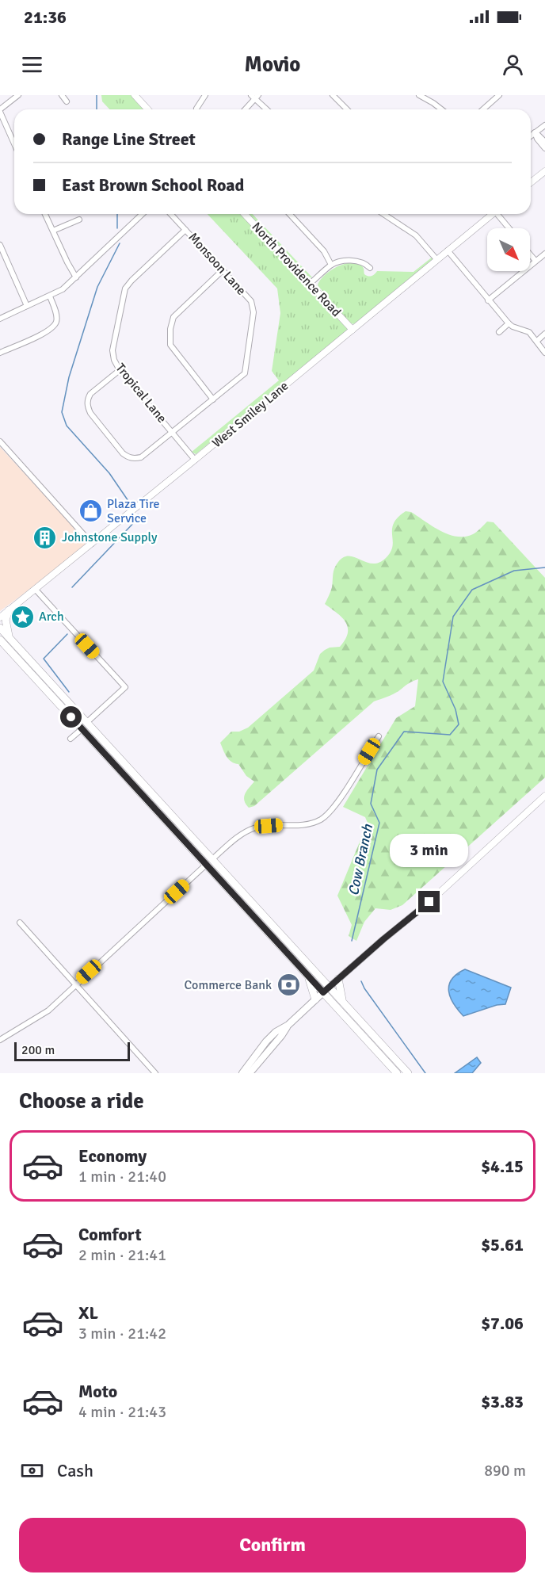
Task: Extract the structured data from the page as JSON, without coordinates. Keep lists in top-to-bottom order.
{
  "streets": {
    "street": [
      "Monsoon Lane",
      "North Providence Road",
      "Tropical Lane",
      "West Smiley Lane"
    ]
  },
  "crossings": [
    ["Monsoon Lane", "Tropical Lane"],
    ["North Providence Road", "West Smiley Lane"],
    ["Tropical Lane", "West Smiley Lane"]
  ],
  "water": ["Cow Branch"],
  "places": {
    "shop": ["Plaza Tire Service"],
    "building": ["Johnstone Supply"],
    "place": ["Arch"],
    "bank": ["Commerce Bank"]
  },
  "scale_bar": "200 m",
  "north": "bottom right",
  "page": {
    "status": "21:36",
    "header": "Movio",
    "banner": ["Range Line Street", "East Brown School Road"],
    "bubble": "3 min",
    "scale": "200 m",
    "heading": "Choose a ride",
    "list": [
      {
        "name": "Economy",
        "note": "1 min · 21:40",
        "value": "$4.15"
      },
      {
        "name": "Comfort",
        "note": "2 min · 21:41",
        "value": "$5.61"
      },
      {
        "name": "XL",
        "note": "3 min · 21:42",
        "value": "$7.06"
      },
      {
        "name": "Moto",
        "note": "4 min · 21:43",
        "value": "$3.83"
      }
    ],
    "pay": ["Cash", "890 m"],
    "buttons": "Confirm"
  }
}
